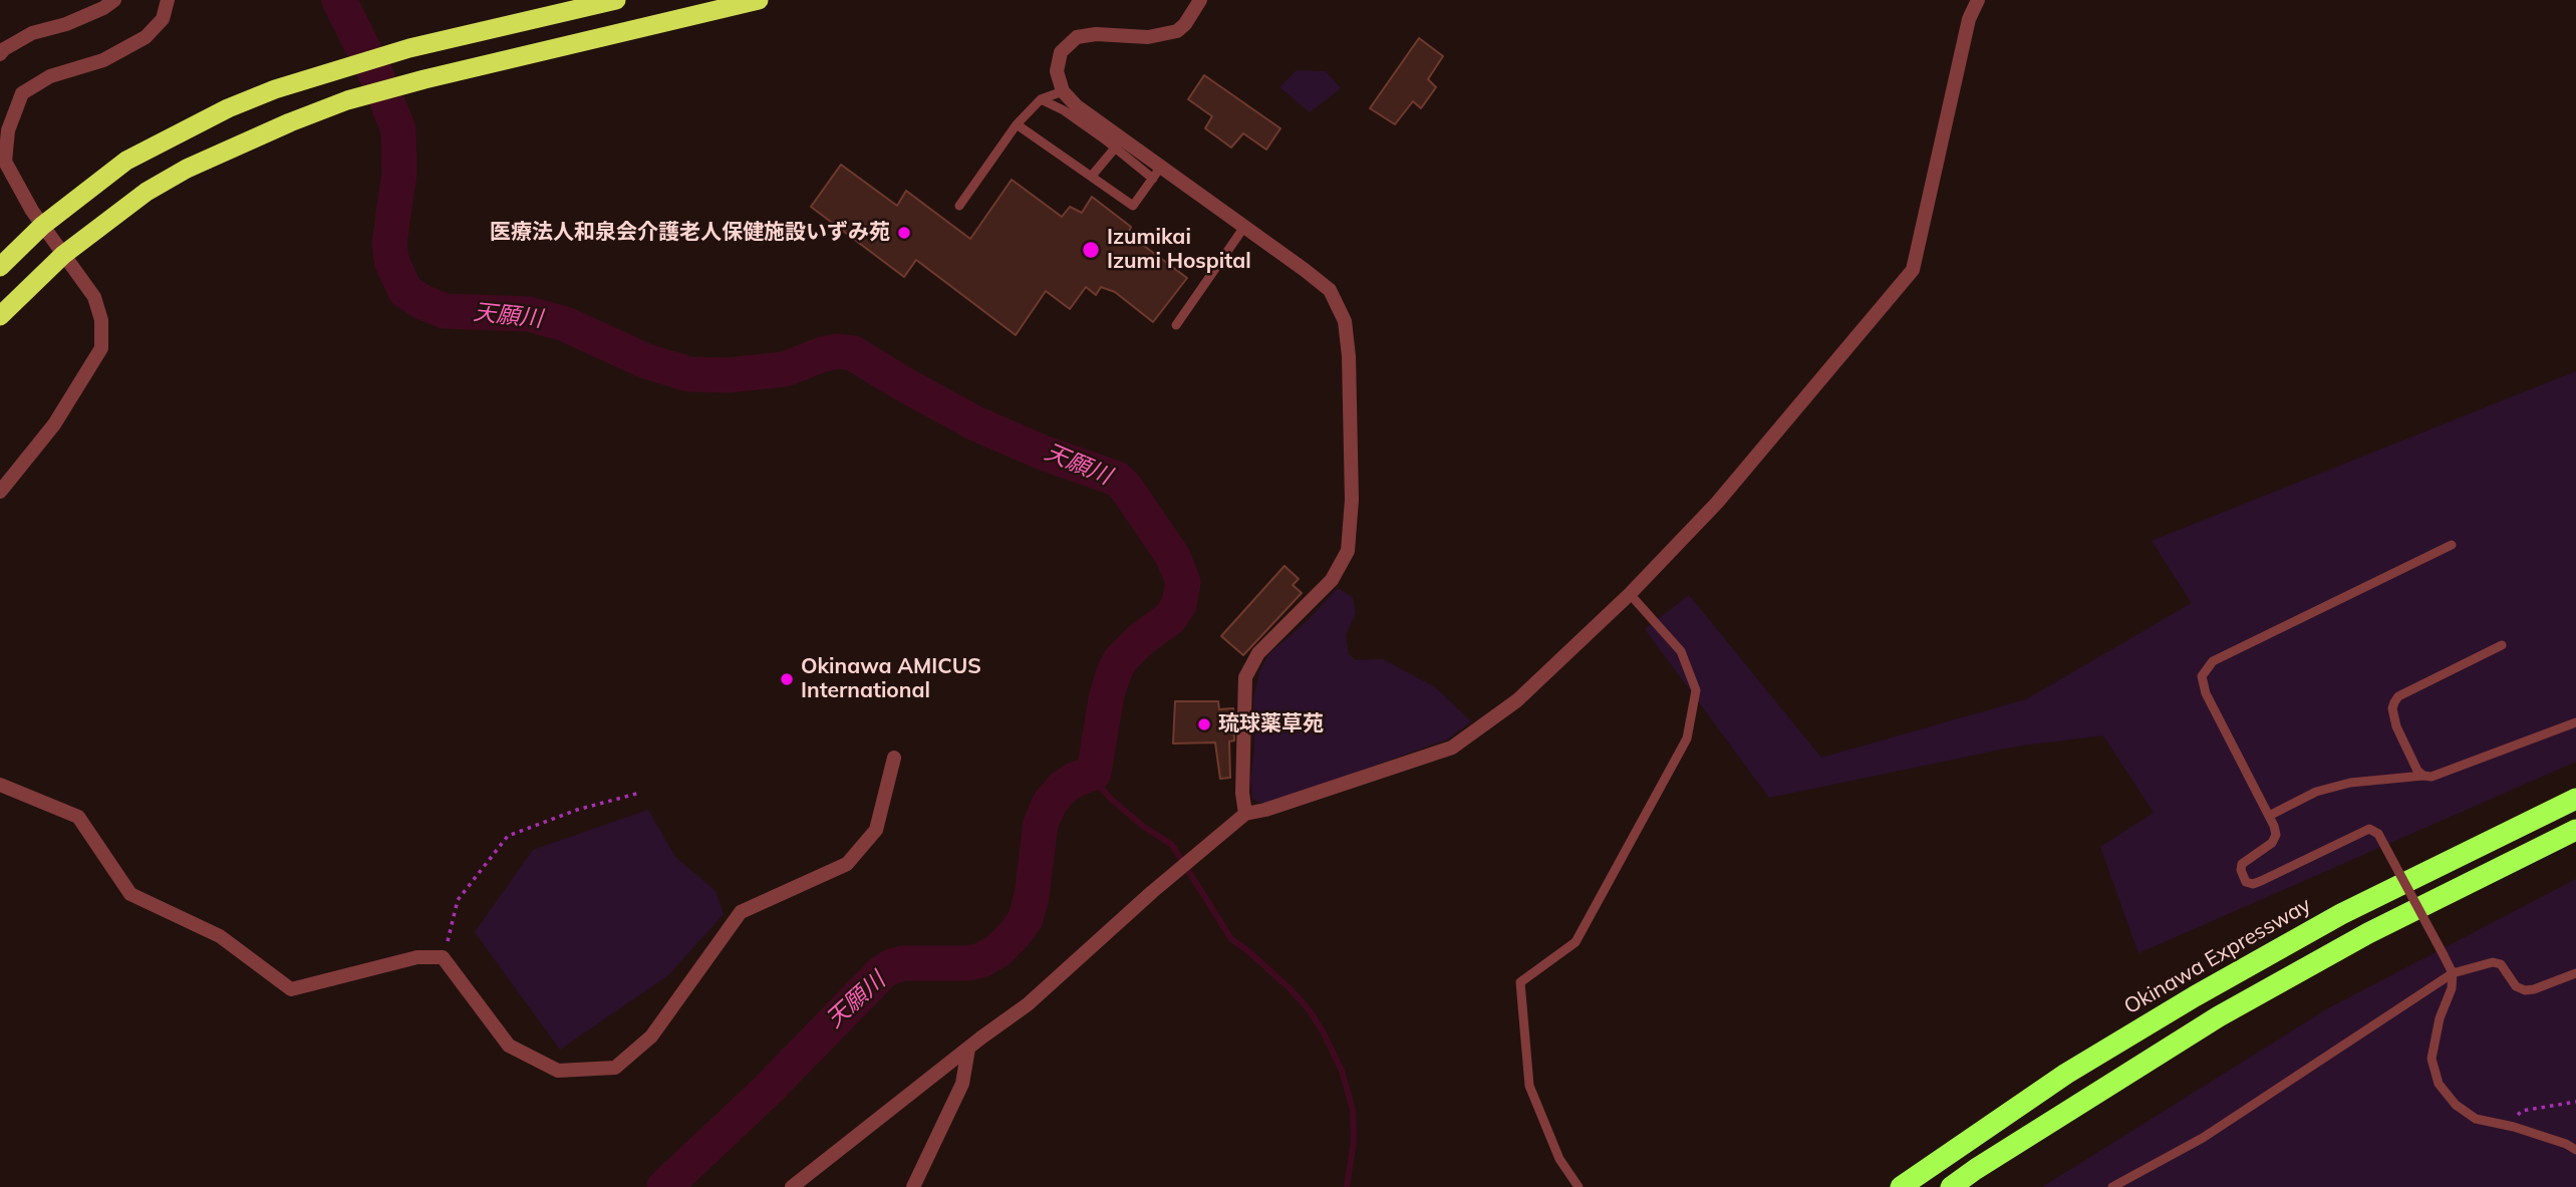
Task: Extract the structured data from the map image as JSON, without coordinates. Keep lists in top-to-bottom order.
{
  "streets": {
    "highway": ["Okinawa Expressway"]
  },
  "water": ["天願川"],
  "places": [
    "医療法人和泉会介護老人保健施設いずみ苑",
    "Izumikai Izumi Hospital",
    "Okinawa AMICUS International",
    "琉球薬草苑"
  ]
}
